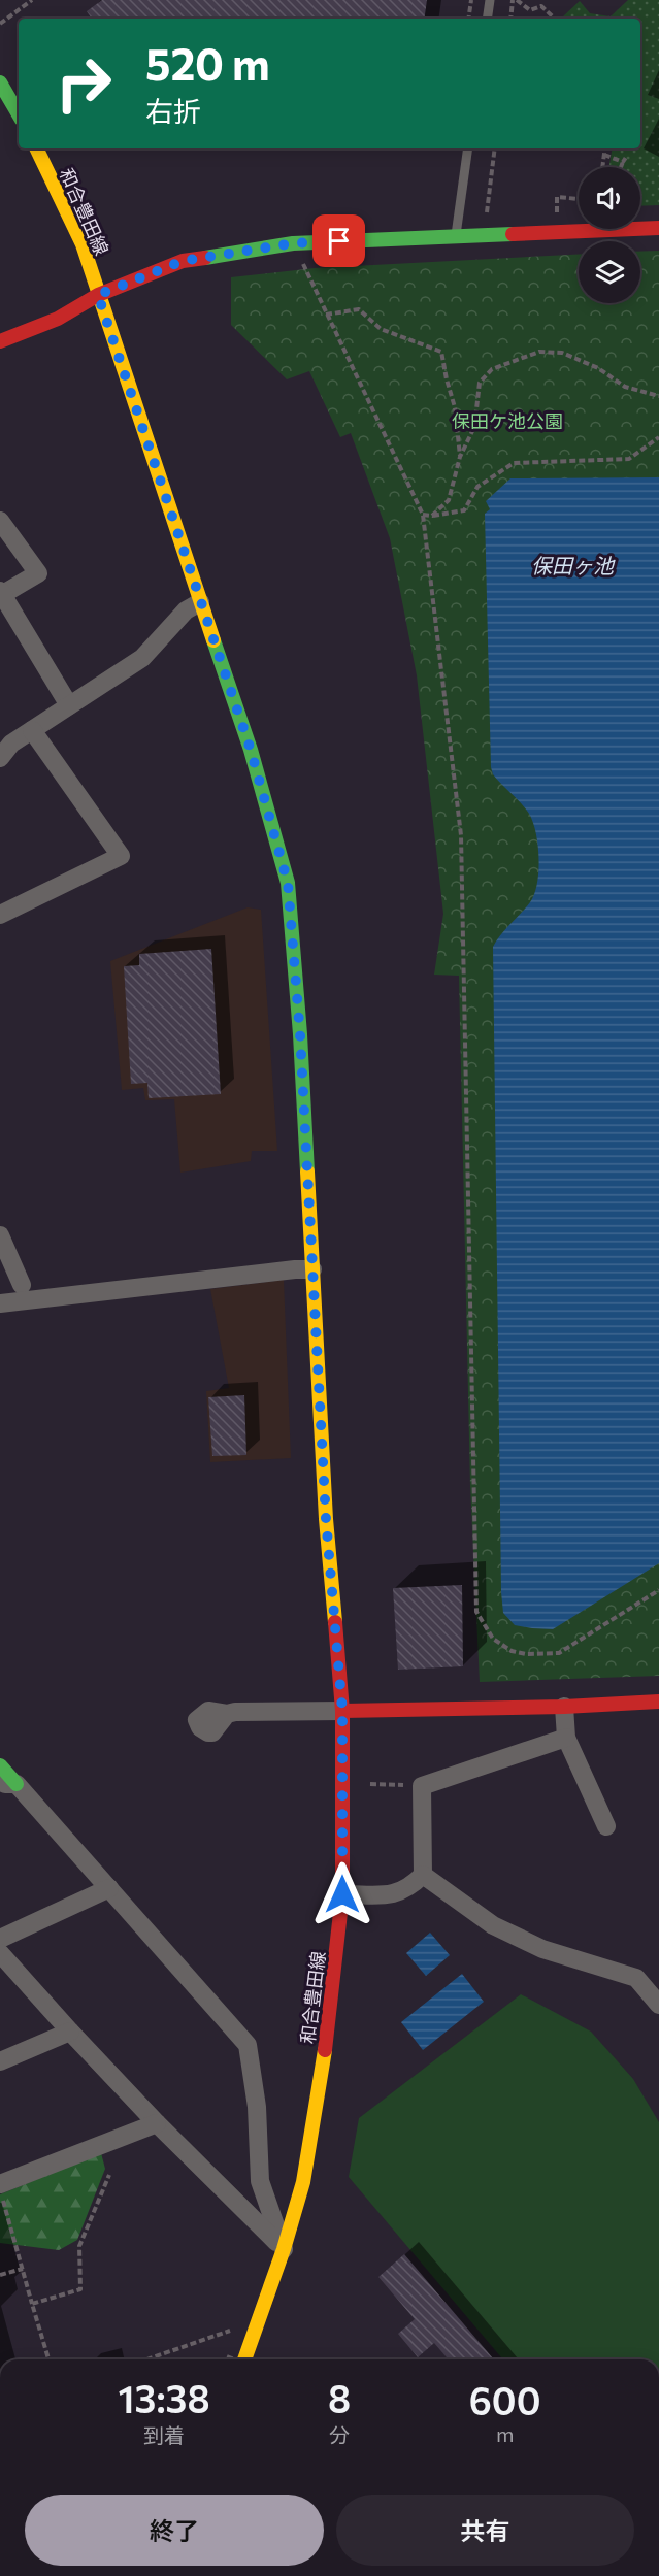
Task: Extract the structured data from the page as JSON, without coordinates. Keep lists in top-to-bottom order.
{
  "streets": {
    "main road": ["和合豊田線"]
  },
  "water": ["保田ヶ池"],
  "parks": ["保田ケ池公園"],
  "page": {
    "turn": ["520 m", "右折"],
    "eta": [
      "13:38",
      "到着",
      "8",
      "分",
      "600",
      "m"
    ],
    "buttons": ["終了", "共有"]
  }
}
